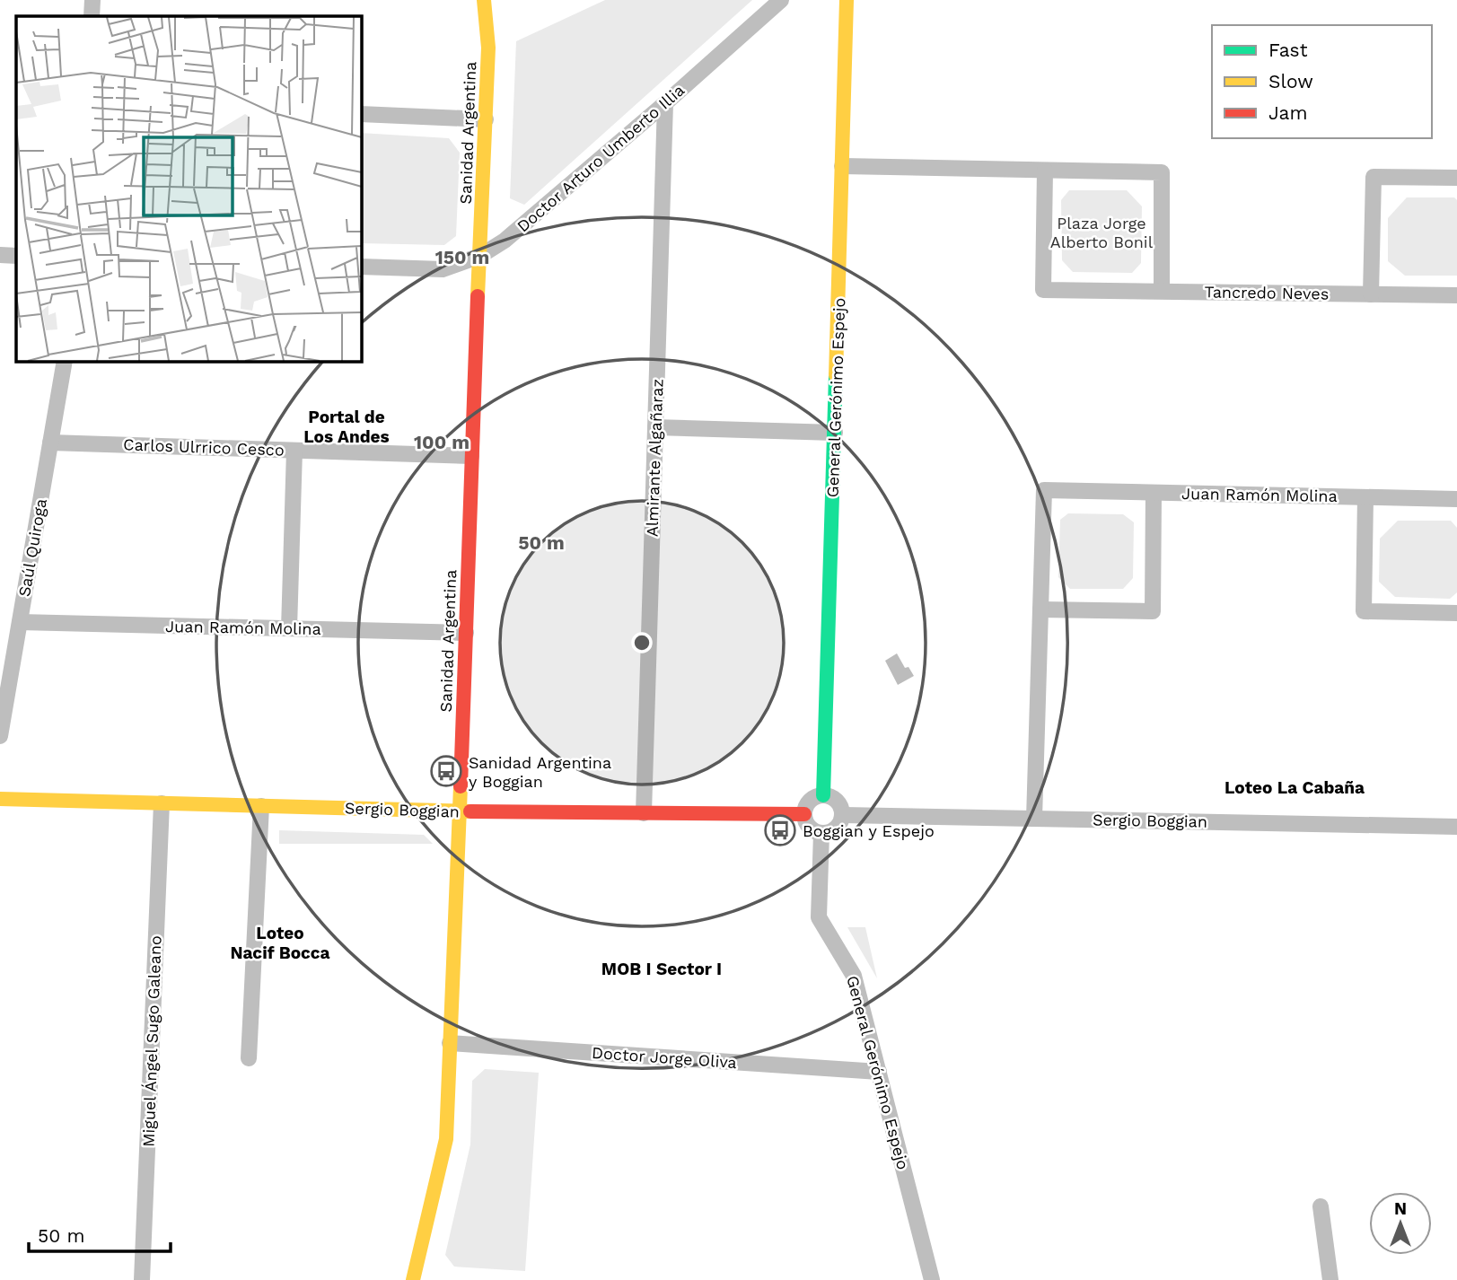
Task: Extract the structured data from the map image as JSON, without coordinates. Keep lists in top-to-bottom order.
{
  "streets": {
    "street": [
      "Sanidad Argentina",
      "Doctor Arturo Umberto Illia",
      "Tancredo Neves",
      "General Gerónimo Espejo",
      "Carlos Ulrrico Cesco",
      "Almirante Algañaraz",
      "Juan Ramón Molina",
      "Saúl Quiroga",
      "Sergio Boggian",
      "Miguel Ángel Sugo Galeano",
      "Doctor Jorge Oliva"
    ]
  },
  "crossings": [
    ["Sanidad Argentina", "Doctor Arturo Umberto Illia"],
    ["Sanidad Argentina", "Carlos Ulrrico Cesco"],
    ["Sanidad Argentina", "Juan Ramón Molina"],
    ["Sanidad Argentina", "Sergio Boggian"],
    ["Sanidad Argentina", "Doctor Jorge Oliva"],
    ["Doctor Arturo Umberto Illia", "Almirante Algañaraz"],
    ["General Gerónimo Espejo", "Sergio Boggian"],
    ["General Gerónimo Espejo", "Doctor Jorge Oliva"],
    ["Carlos Ulrrico Cesco", "Saúl Quiroga"],
    ["Almirante Algañaraz", "Sergio Boggian"],
    ["Juan Ramón Molina", "Saúl Quiroga"],
    ["Juan Ramón Molina", "Sergio Boggian"],
    ["Sergio Boggian", "Miguel Ángel Sugo Galeano"]
  ],
  "districts": [
    "Portal de Los Andes",
    "Loteo La Cabaña",
    "Loteo Nacif Bocca",
    "MOB I Sector I"
  ],
  "parks": ["Plaza Jorge Alberto Bonil"],
  "places": {
    "bus stop": ["Sanidad Argentina y Boggian", "Boggian y Espejo"]
  },
  "legend": ["Fast", "Slow", "Jam"],
  "scale_bar": "50 m",
  "north": "top",
  "rings": ["150 m", "100 m", "50 m"]
}
